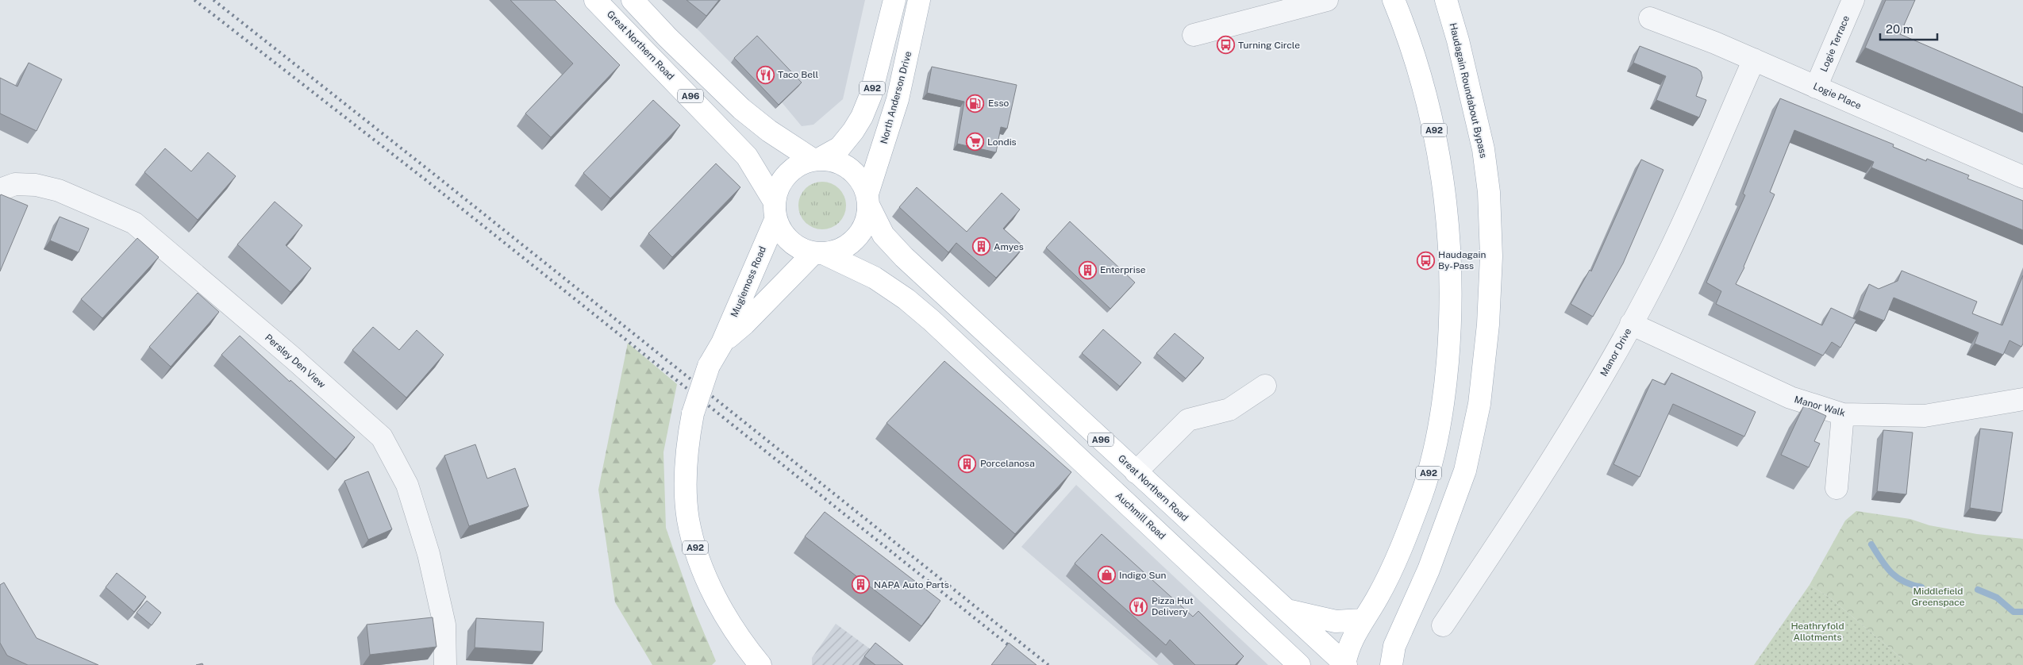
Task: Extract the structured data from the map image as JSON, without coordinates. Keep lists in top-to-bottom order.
{
  "streets": {
    "main road": [
      "Great Northern Road",
      "A92",
      "Haudagain Roundabout Bypass",
      "A96",
      "North Anderson Drive",
      "Mugiemoss Road",
      "Auchmill Road"
    ],
    "street": [
      "Logie Terrace",
      "Logie Place",
      "Manor Drive",
      "Persley Den View",
      "Manor Walk"
    ]
  },
  "crossings": [
    ["Logie Terrace", "Logie Place"],
    ["Great Northern Road", "A92"],
    ["Great Northern Road", "A96"],
    ["Great Northern Road", "North Anderson Drive"],
    ["Great Northern Road", "Mugiemoss Road"],
    ["Great Northern Road", "Auchmill Road"],
    ["A92", "A96"],
    ["A92", "North Anderson Drive"],
    ["A92", "Mugiemoss Road"],
    ["A92", "Auchmill Road"],
    ["A96", "North Anderson Drive"],
    ["A96", "Mugiemoss Road"],
    ["A96", "Auchmill Road"],
    ["Logie Place", "Manor Drive"],
    ["North Anderson Drive", "Mugiemoss Road"],
    ["North Anderson Drive", "Auchmill Road"],
    ["Mugiemoss Road", "Auchmill Road"],
    ["Manor Drive", "Manor Walk"]
  ],
  "parks": ["Middlefield Greenspace", "Heathryfold Allotments"],
  "places": {
    "bus stop": ["Turning Circle", "Haudagain By-Pass"],
    "restaurant": ["Taco Bell", "Pizza Hut Delivery"],
    "fuel station": ["Esso"],
    "supermarket": ["Londis"],
    "building": [
      "Amyes",
      "Enterprise",
      "Porcelanosa",
      "NAPA Auto Parts"
    ],
    "shop": ["Indigo Sun"]
  },
  "scale_bar": "20 m"
}
